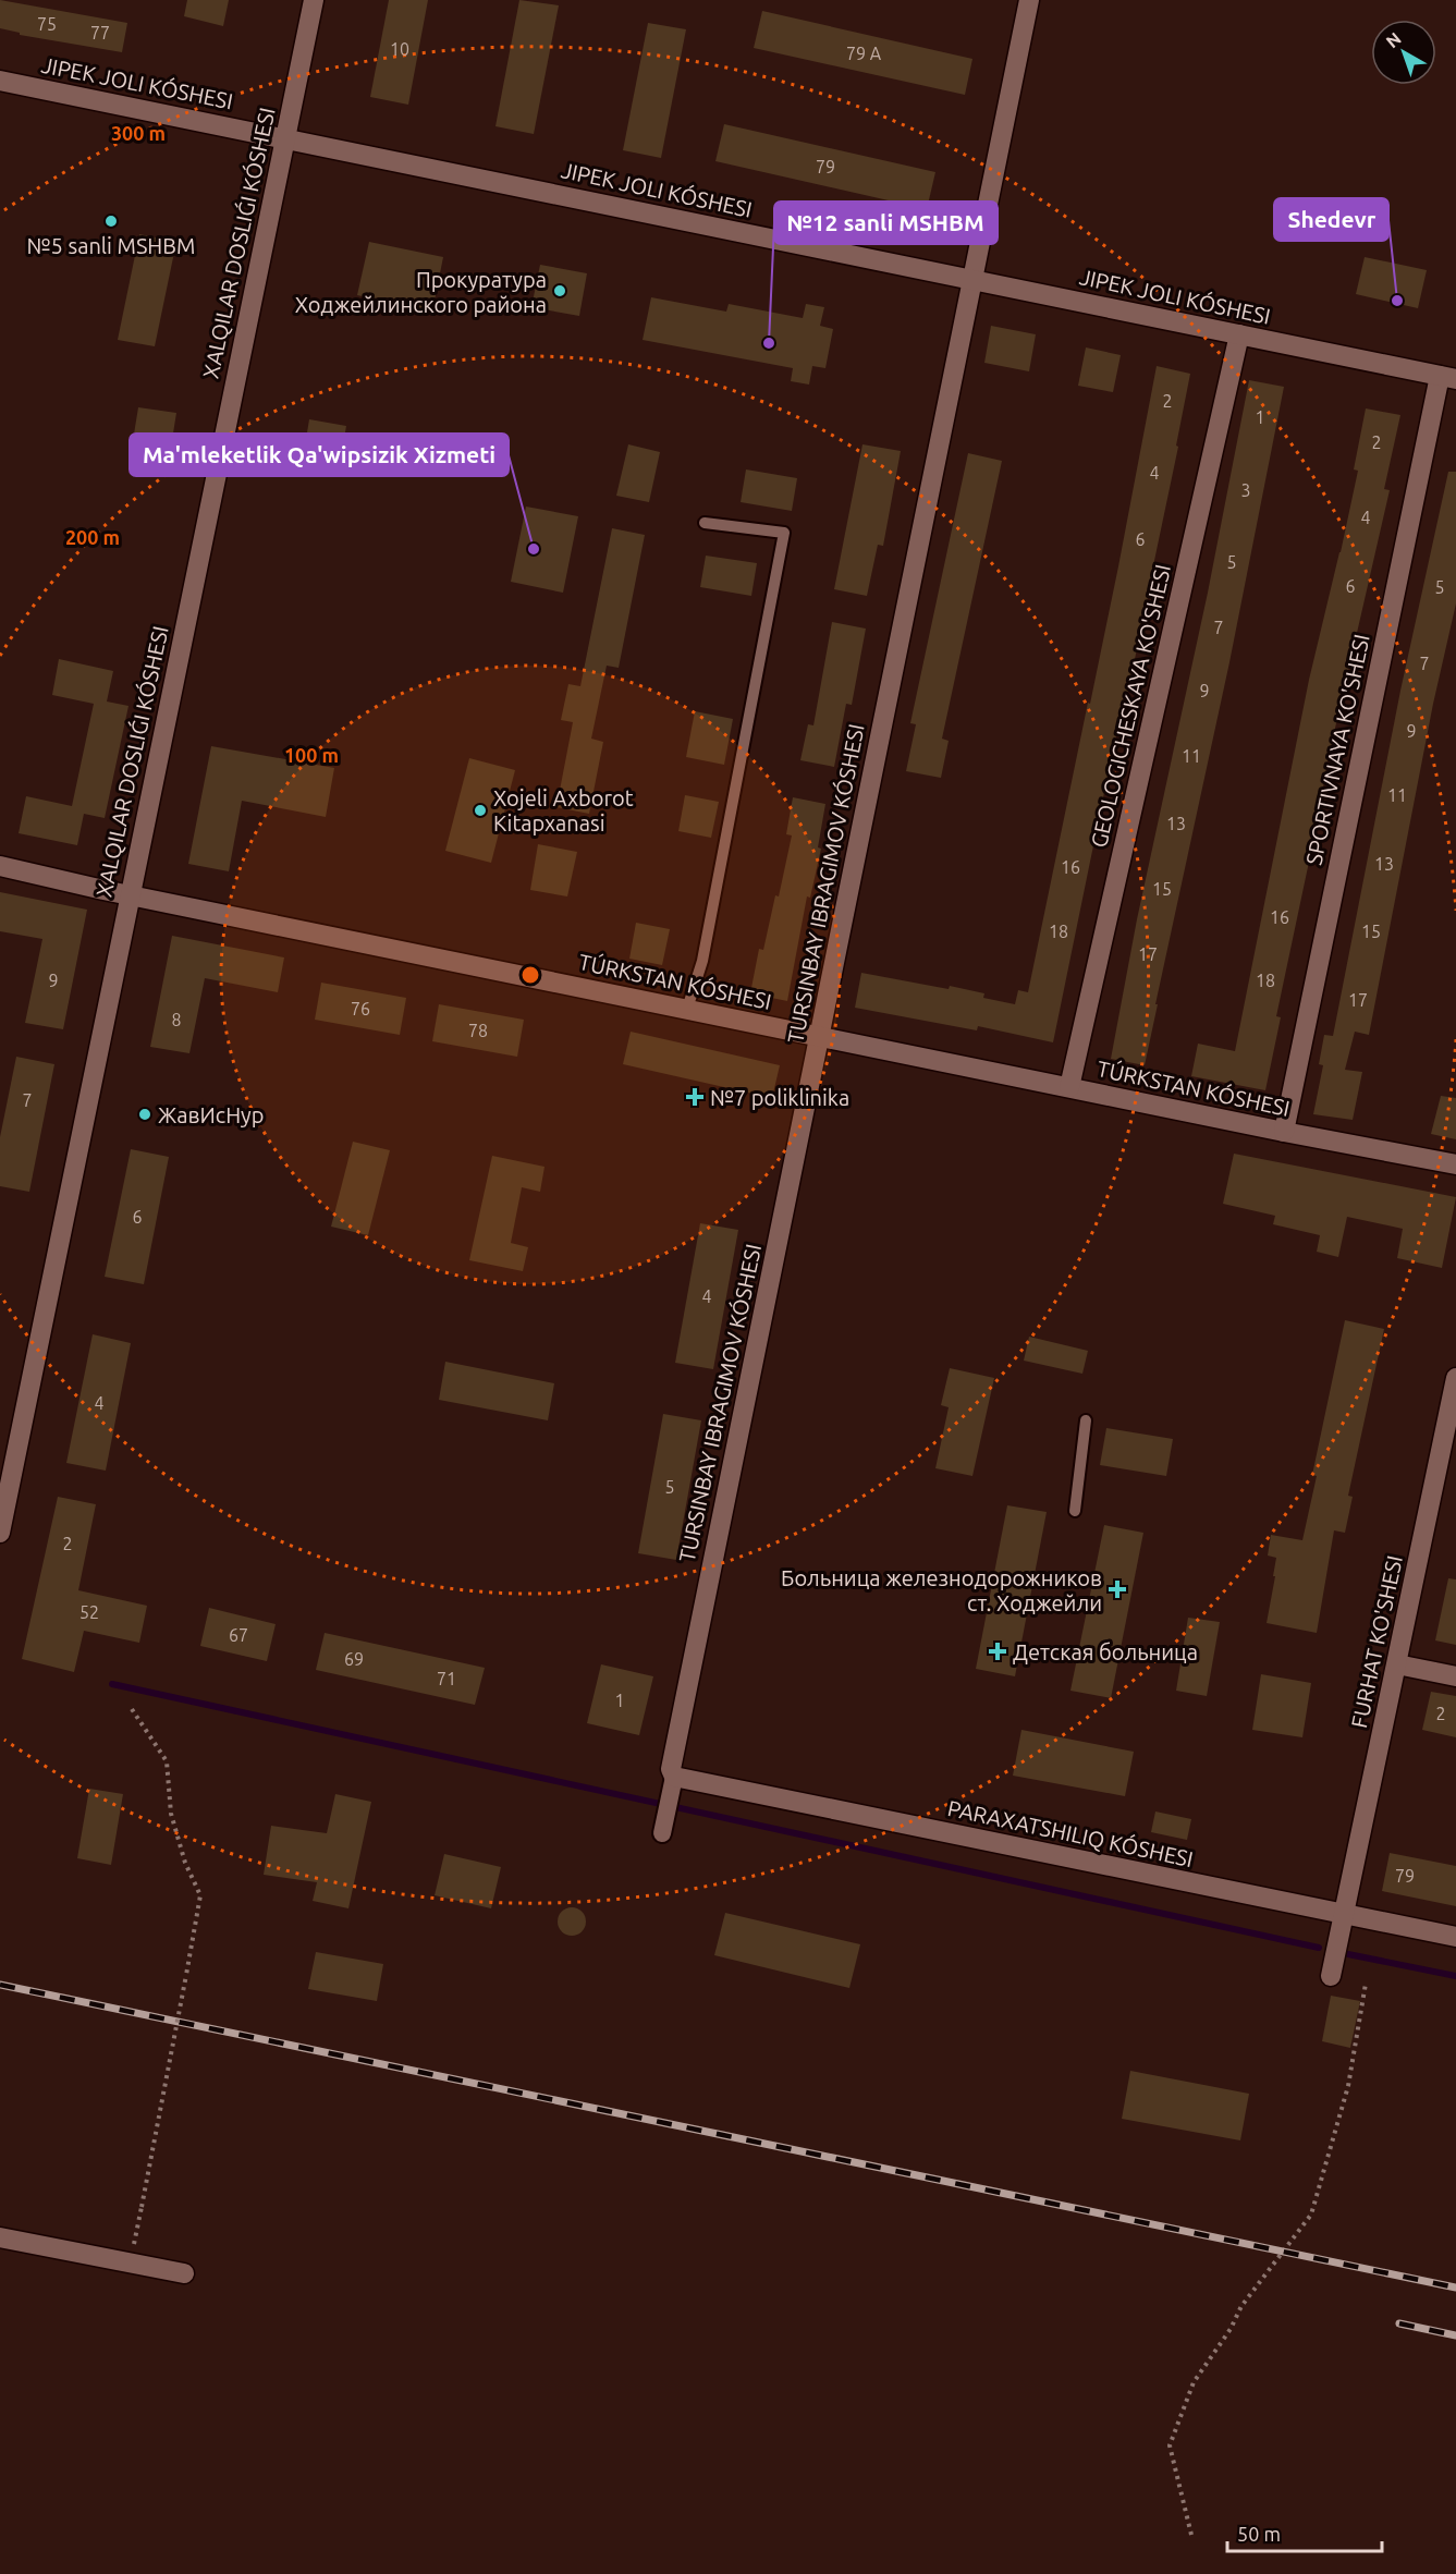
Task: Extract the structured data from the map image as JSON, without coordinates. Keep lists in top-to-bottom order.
{
  "streets": {
    "street": [
      "GEOLOGICHESKAYA KO'SHESI",
      "SPORTIVNAYA KO'SHESI",
      "TURSINBAY IBRAGIMOV KÓSHESI",
      "TÚRKSTAN KÓSHESI",
      "FURHAT KO'SHESI"
    ]
  },
  "crossings": [
    ["GEOLOGICHESKAYA KO'SHESI", "TÚRKSTAN KÓSHESI"],
    ["SPORTIVNAYA KO'SHESI", "TÚRKSTAN KÓSHESI"],
    ["TURSINBAY IBRAGIMOV KÓSHESI", "TÚRKSTAN KÓSHESI"]
  ],
  "places": {
    "other": [
      "№5 sanli MSHBM",
      "Прокуратура Ходжейлинского района",
      "Shedevr",
      "№12 sanli MSHBM",
      "Ma'mleketlik Qa'wipsizik Xizmeti",
      "Xojeli Axborot Kitapxanasi",
      "ЖавИсНур"
    ],
    "health": ["№7 poliklinika", "Больница железнодорожников ст. Ходжейли", "Детская больница"]
  },
  "house_numbers": [
    "75",
    "77",
    "10",
    "79 А",
    "79",
    "2",
    "1",
    "2",
    "4",
    "3",
    "4",
    "6",
    "5",
    "6",
    "5",
    "7",
    "7",
    "9",
    "9",
    "11",
    "11",
    "13",
    "13",
    "16",
    "15",
    "16",
    "18",
    "15",
    "17",
    "9",
    "18",
    "17",
    "76",
    "8",
    "78",
    "7",
    "6",
    "4",
    "4",
    "5",
    "2",
    "52",
    "67",
    "69",
    "71",
    "1",
    "2",
    "79"
  ],
  "scale_bar": "50 m",
  "north": "top left",
  "rings": ["300 m", "200 m", "100 m"]
}
